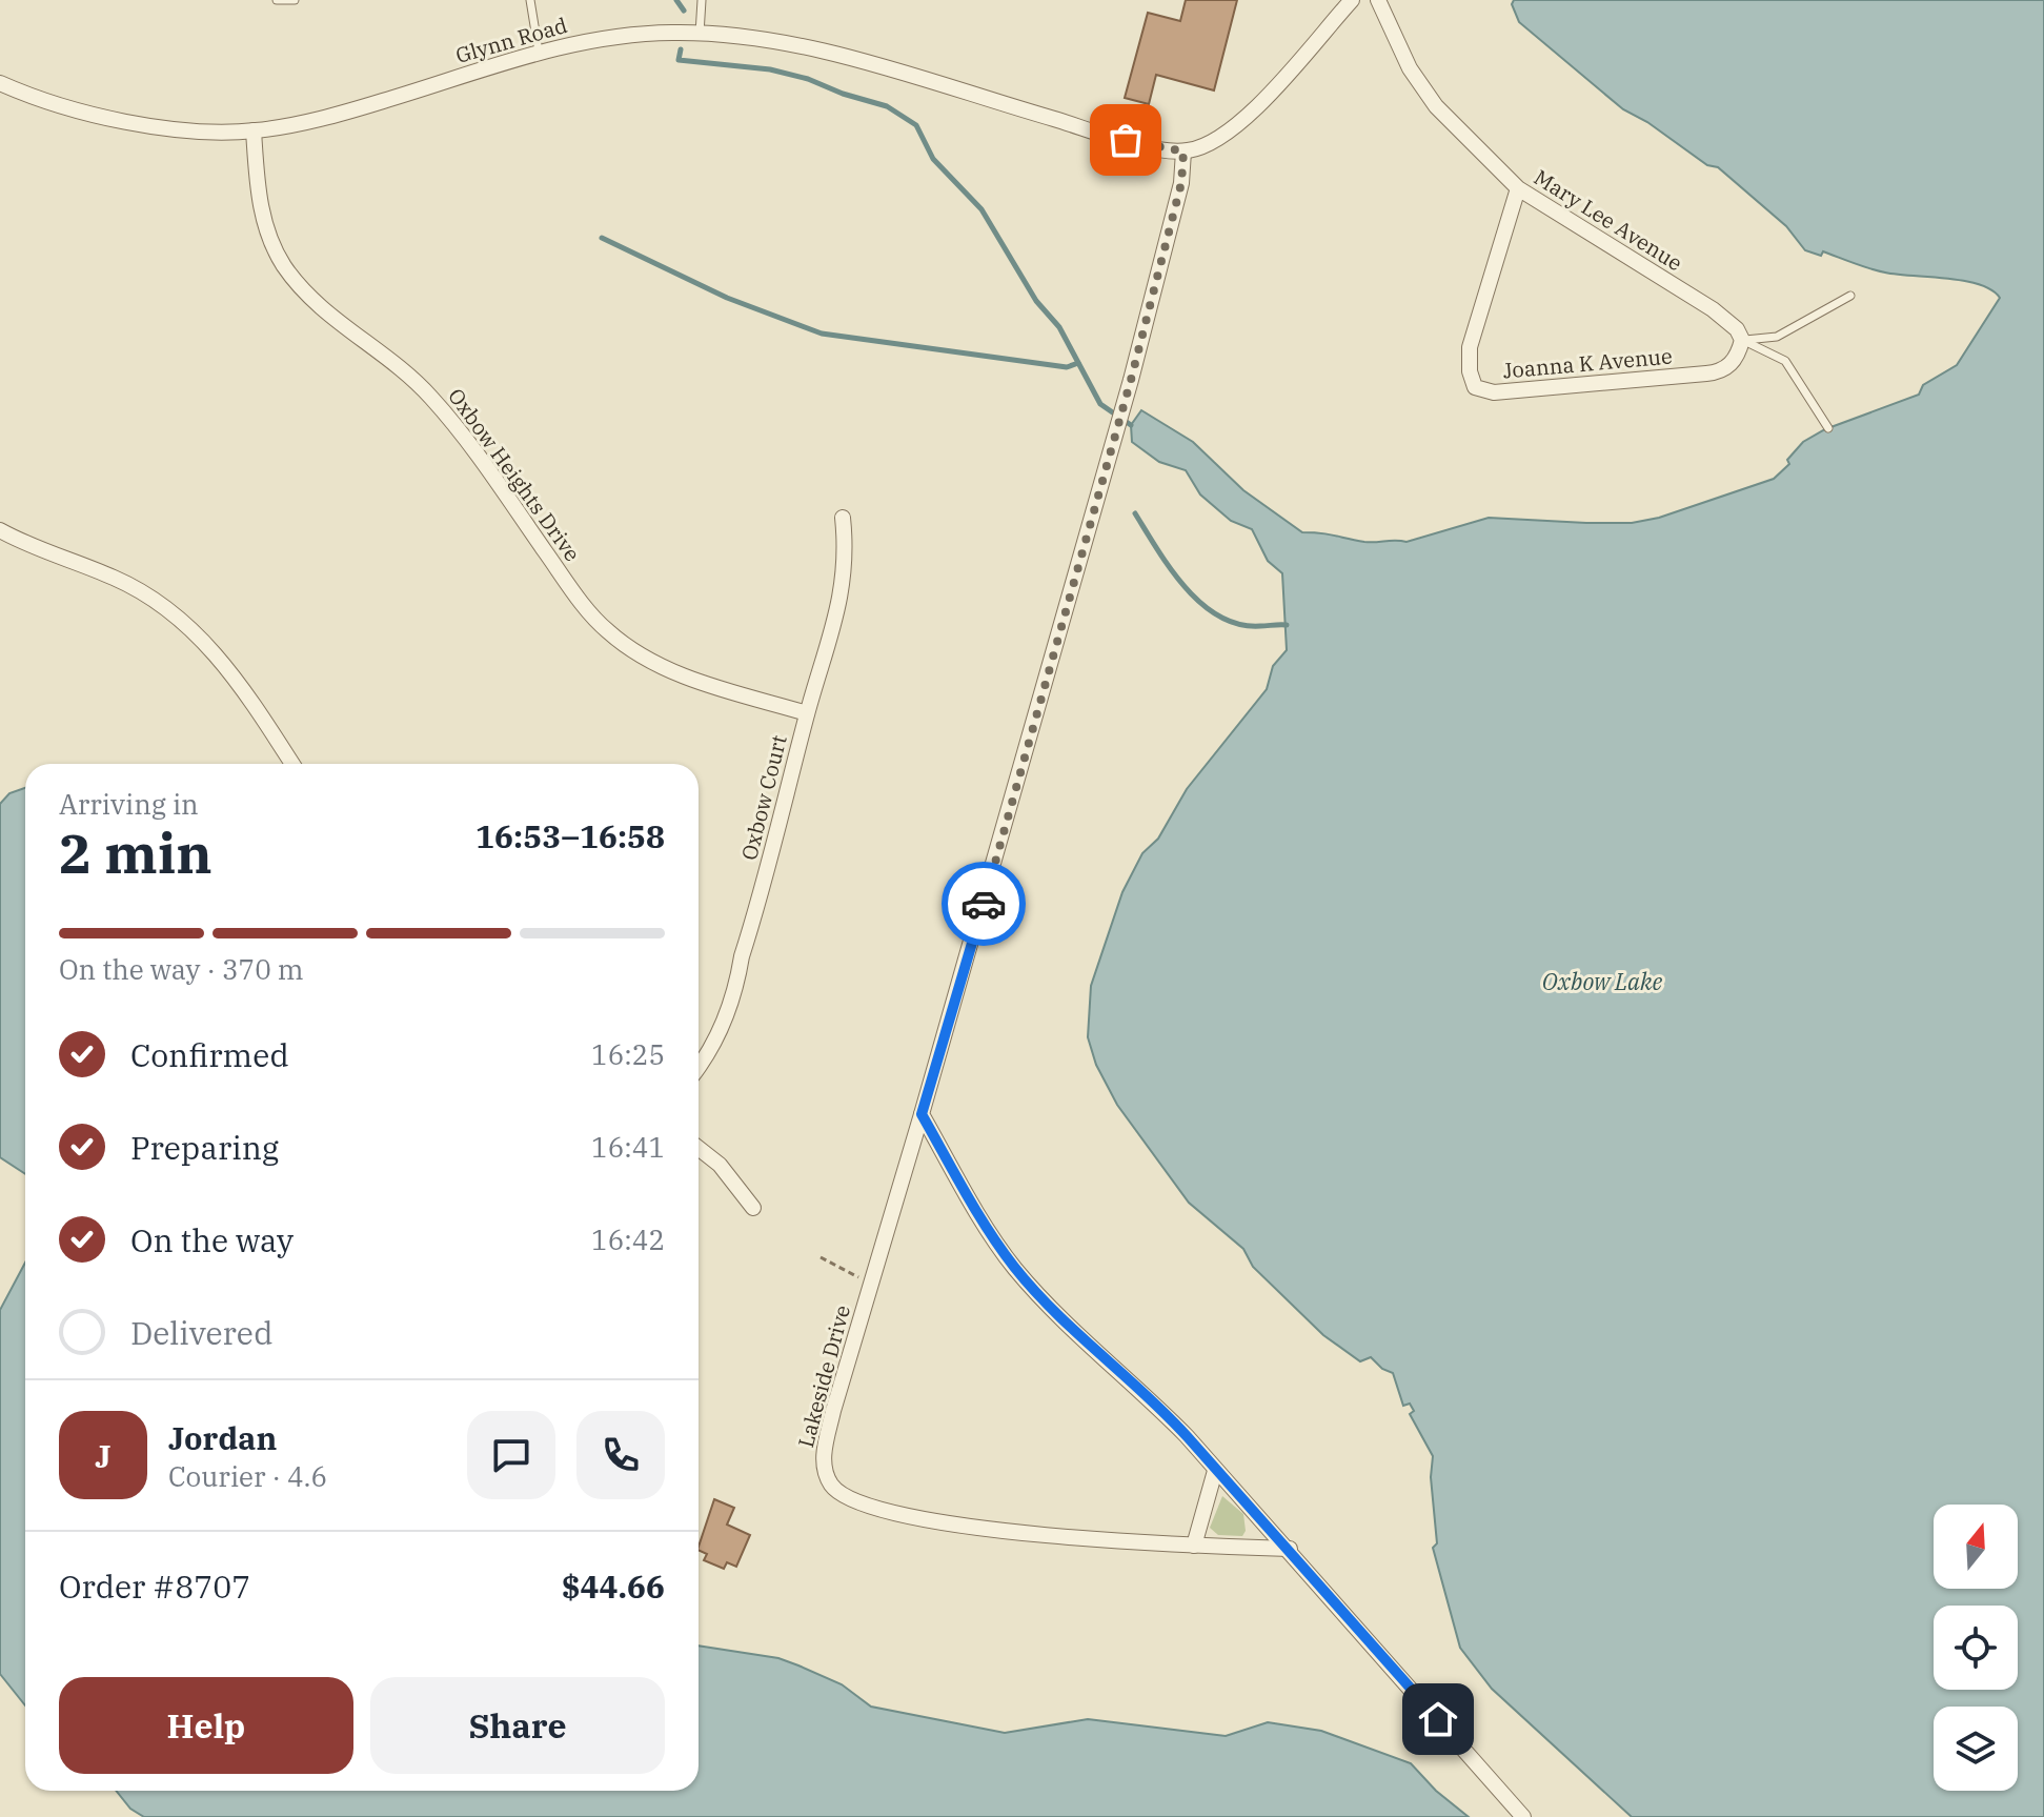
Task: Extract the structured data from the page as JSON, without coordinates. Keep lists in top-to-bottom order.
{
  "streets": {
    "street": [
      "Glynn Road",
      "Mary Lee Avenue",
      "Joanna K Avenue",
      "Oxbow Heights Drive",
      "Oxbow Court",
      "Lakeside Drive"
    ]
  },
  "crossings": [
    ["Glynn Road", "Oxbow Heights Drive"],
    ["Glynn Road", "Lakeside Drive"],
    ["Mary Lee Avenue", "Joanna K Avenue"],
    ["Oxbow Heights Drive", "Oxbow Court"]
  ],
  "water": ["Oxbow Lake"],
  "north": "top",
  "page": {
    "heading": ["2 min", "Arriving in", "16:53–16:58"],
    "panel": [
      "Jordan",
      "Courier · 4.6",
      "Order #8707",
      "$44.66"
    ],
    "bar": "On the way · 370 m",
    "list": [
      ["Confirmed", "16:25"],
      ["Preparing", "16:41"],
      ["On the way", "16:42"],
      "Delivered"
    ],
    "round": "J",
    "buttons": ["Help", "Share"]
  }
}
